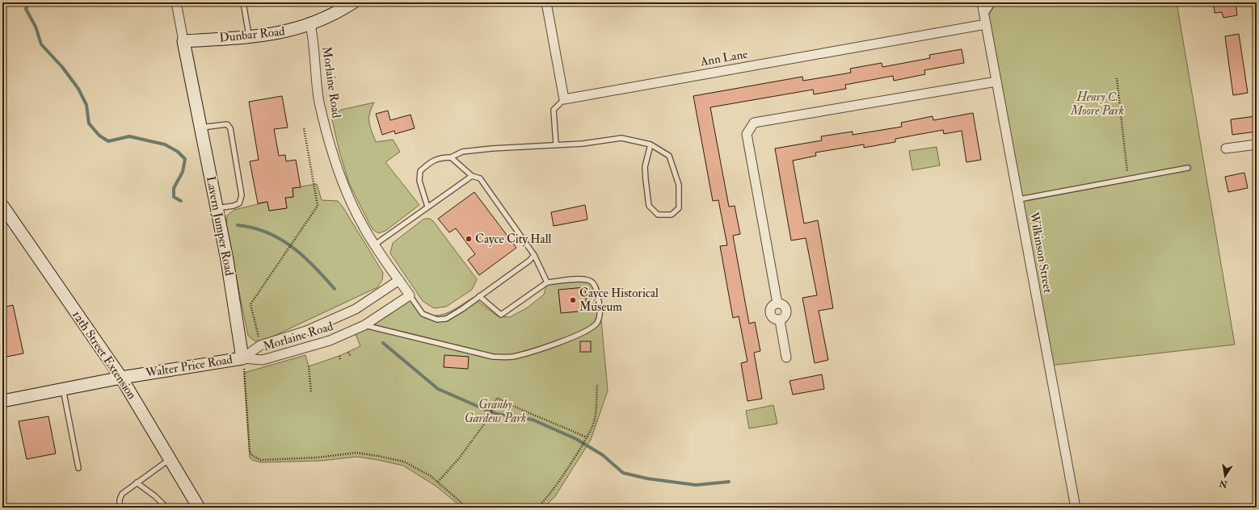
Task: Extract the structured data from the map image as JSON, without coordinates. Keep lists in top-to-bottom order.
{
  "streets": {
    "street": [
      "Dunbar Road",
      "Ann Lane",
      "Morlaine Road",
      "Lavern Jumper Road",
      "Wilkinson Street",
      "12th Street Extension",
      "Walter Price Road"
    ]
  },
  "crossings": [
    ["Dunbar Road", "Morlaine Road"],
    ["Dunbar Road", "Lavern Jumper Road"],
    ["Ann Lane", "Wilkinson Street"],
    ["Morlaine Road", "Lavern Jumper Road"],
    ["Morlaine Road", "Walter Price Road"],
    ["Lavern Jumper Road", "Walter Price Road"],
    ["12th Street Extension", "Walter Price Road"]
  ],
  "parks": ["Henry C. Moore Park", "Granby Gardens Park"],
  "places": ["Cayce City Hall", "Cayce Historical Museum"],
  "north": "bottom"
}
